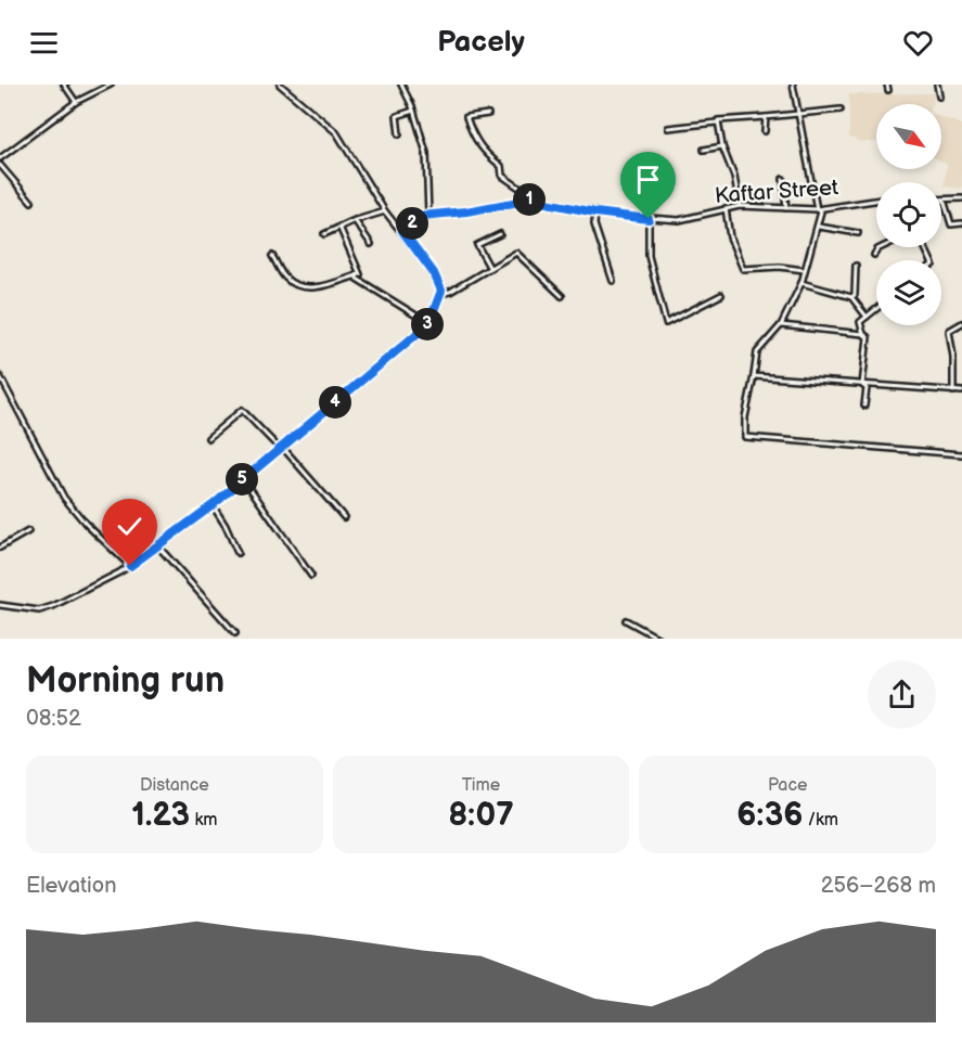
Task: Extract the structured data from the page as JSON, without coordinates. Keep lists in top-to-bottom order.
{
  "streets": {
    "street": ["Kaftar Street"]
  },
  "north": "bottom right",
  "page": {
    "header": "Pacely",
    "pins": [
      "1",
      "2",
      "3",
      "4",
      "5"
    ],
    "heading": ["Morning run", "08:52"],
    "stats": [
      ["Distance", "1.23 km"],
      ["Time", "8:07"],
      ["Pace", "6:36 /km"]
    ],
    "chart": ["Elevation", "256–268 m"]
  }
}
